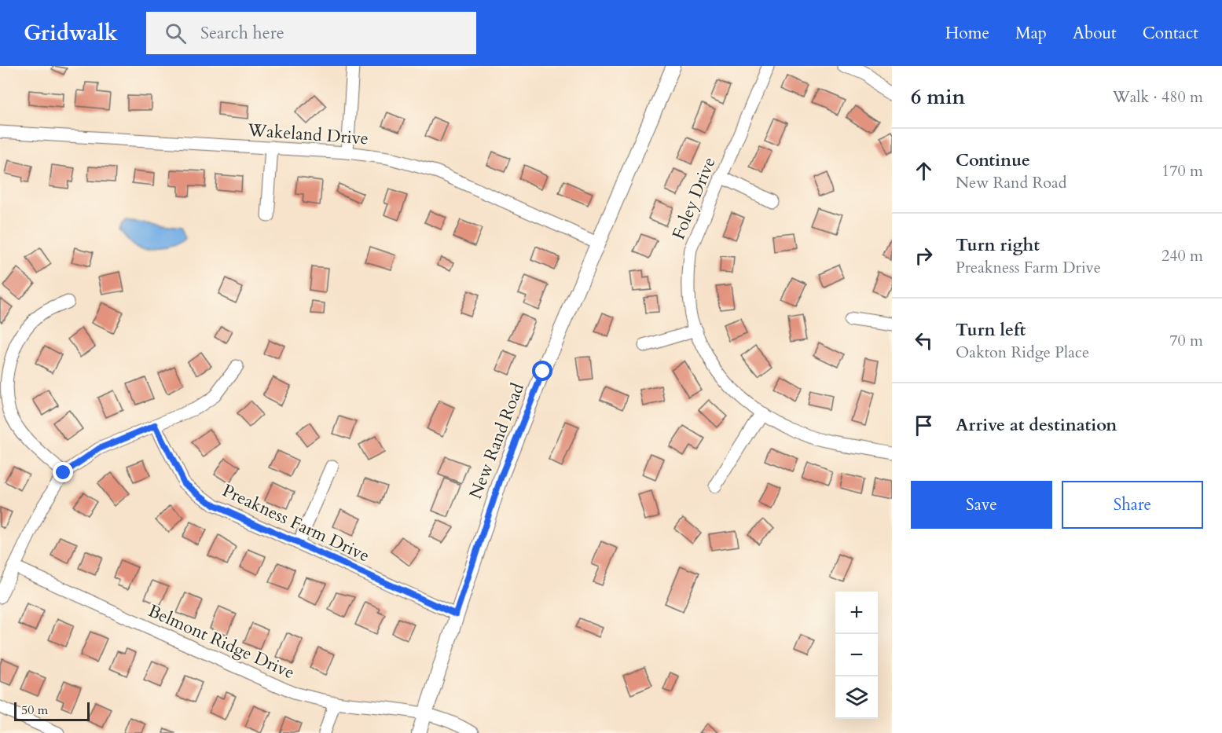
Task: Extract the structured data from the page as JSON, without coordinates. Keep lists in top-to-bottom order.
{
  "streets": {
    "street": [
      "Wakeland Drive",
      "Foley Drive",
      "New Rand Road",
      "Preakness Farm Drive",
      "Belmont Ridge Drive"
    ]
  },
  "crossings": [
    ["Wakeland Drive", "New Rand Road"],
    ["New Rand Road", "Preakness Farm Drive"],
    ["New Rand Road", "Belmont Ridge Drive"]
  ],
  "scale_bar": "50 m",
  "page": {
    "header": "Gridwalk",
    "search": "Search here",
    "nav": [
      "Home",
      "Map",
      "About",
      "Contact"
    ],
    "heading": ["6 min", "Walk · 480 m"],
    "list": [
      ["Continue", "New Rand Road", "170 m"],
      ["Turn right", "Preakness Farm Drive", "240 m"],
      ["Turn left", "Oakton Ridge Place", "70 m"],
      "Arrive at destination"
    ],
    "buttons": ["Save", "Share"],
    "map_buttons": ["+", "−"],
    "scale": "50 m"
  }
}
